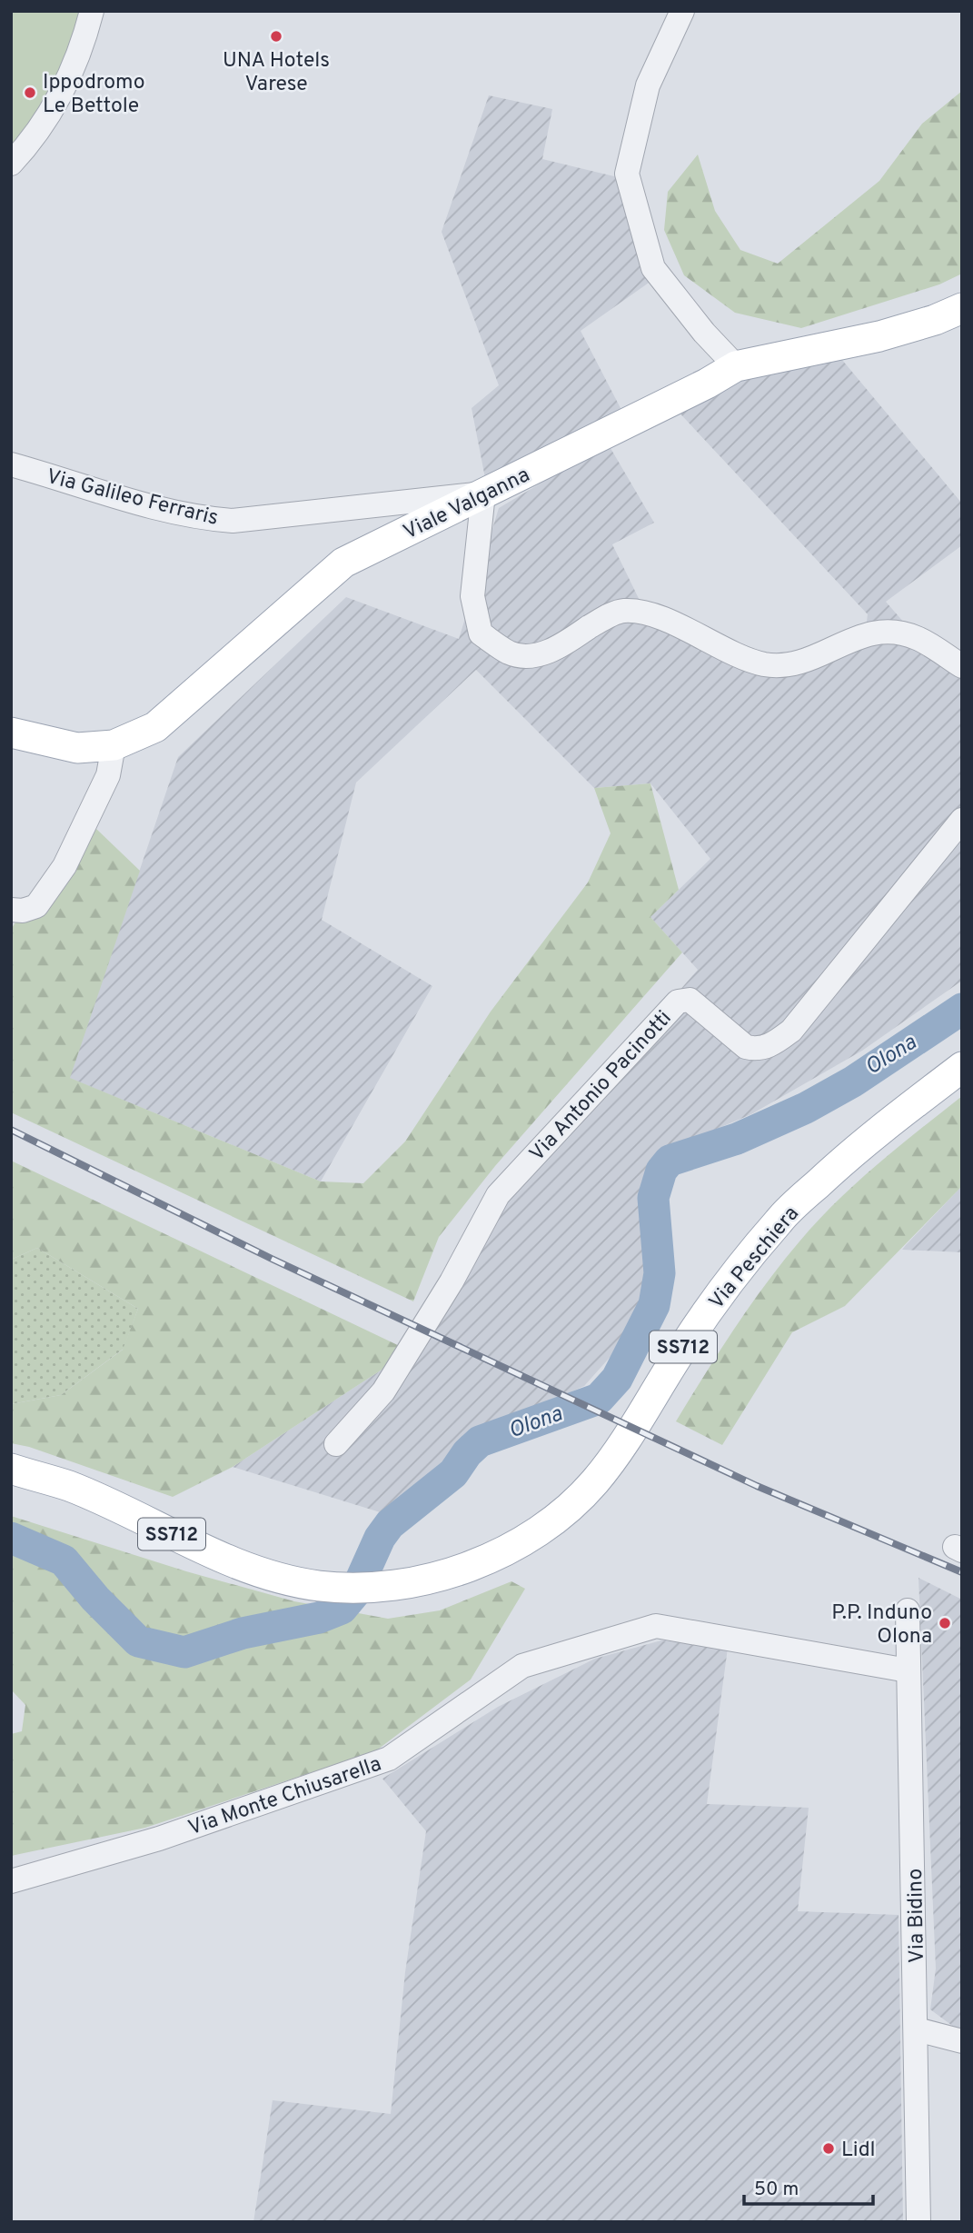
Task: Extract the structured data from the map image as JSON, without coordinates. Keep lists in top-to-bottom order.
{
  "streets": {
    "main road": ["Viale Valganna", "Via Peschiera", "SS712"],
    "street": [
      "Via Galileo Ferraris",
      "Via Antonio Pacinotti",
      "Via Monte Chiusarella",
      "Via Bidino"
    ]
  },
  "crossings": [
    ["Via Galileo Ferraris", "Viale Valganna"],
    ["Via Monte Chiusarella", "Via Bidino"]
  ],
  "water": ["Olona"],
  "places": [
    "UNA Hotels Varese",
    "Ippodromo Le Bettole",
    "P.P. Induno Olona",
    "Lidl"
  ],
  "scale_bar": "50 m"
}
